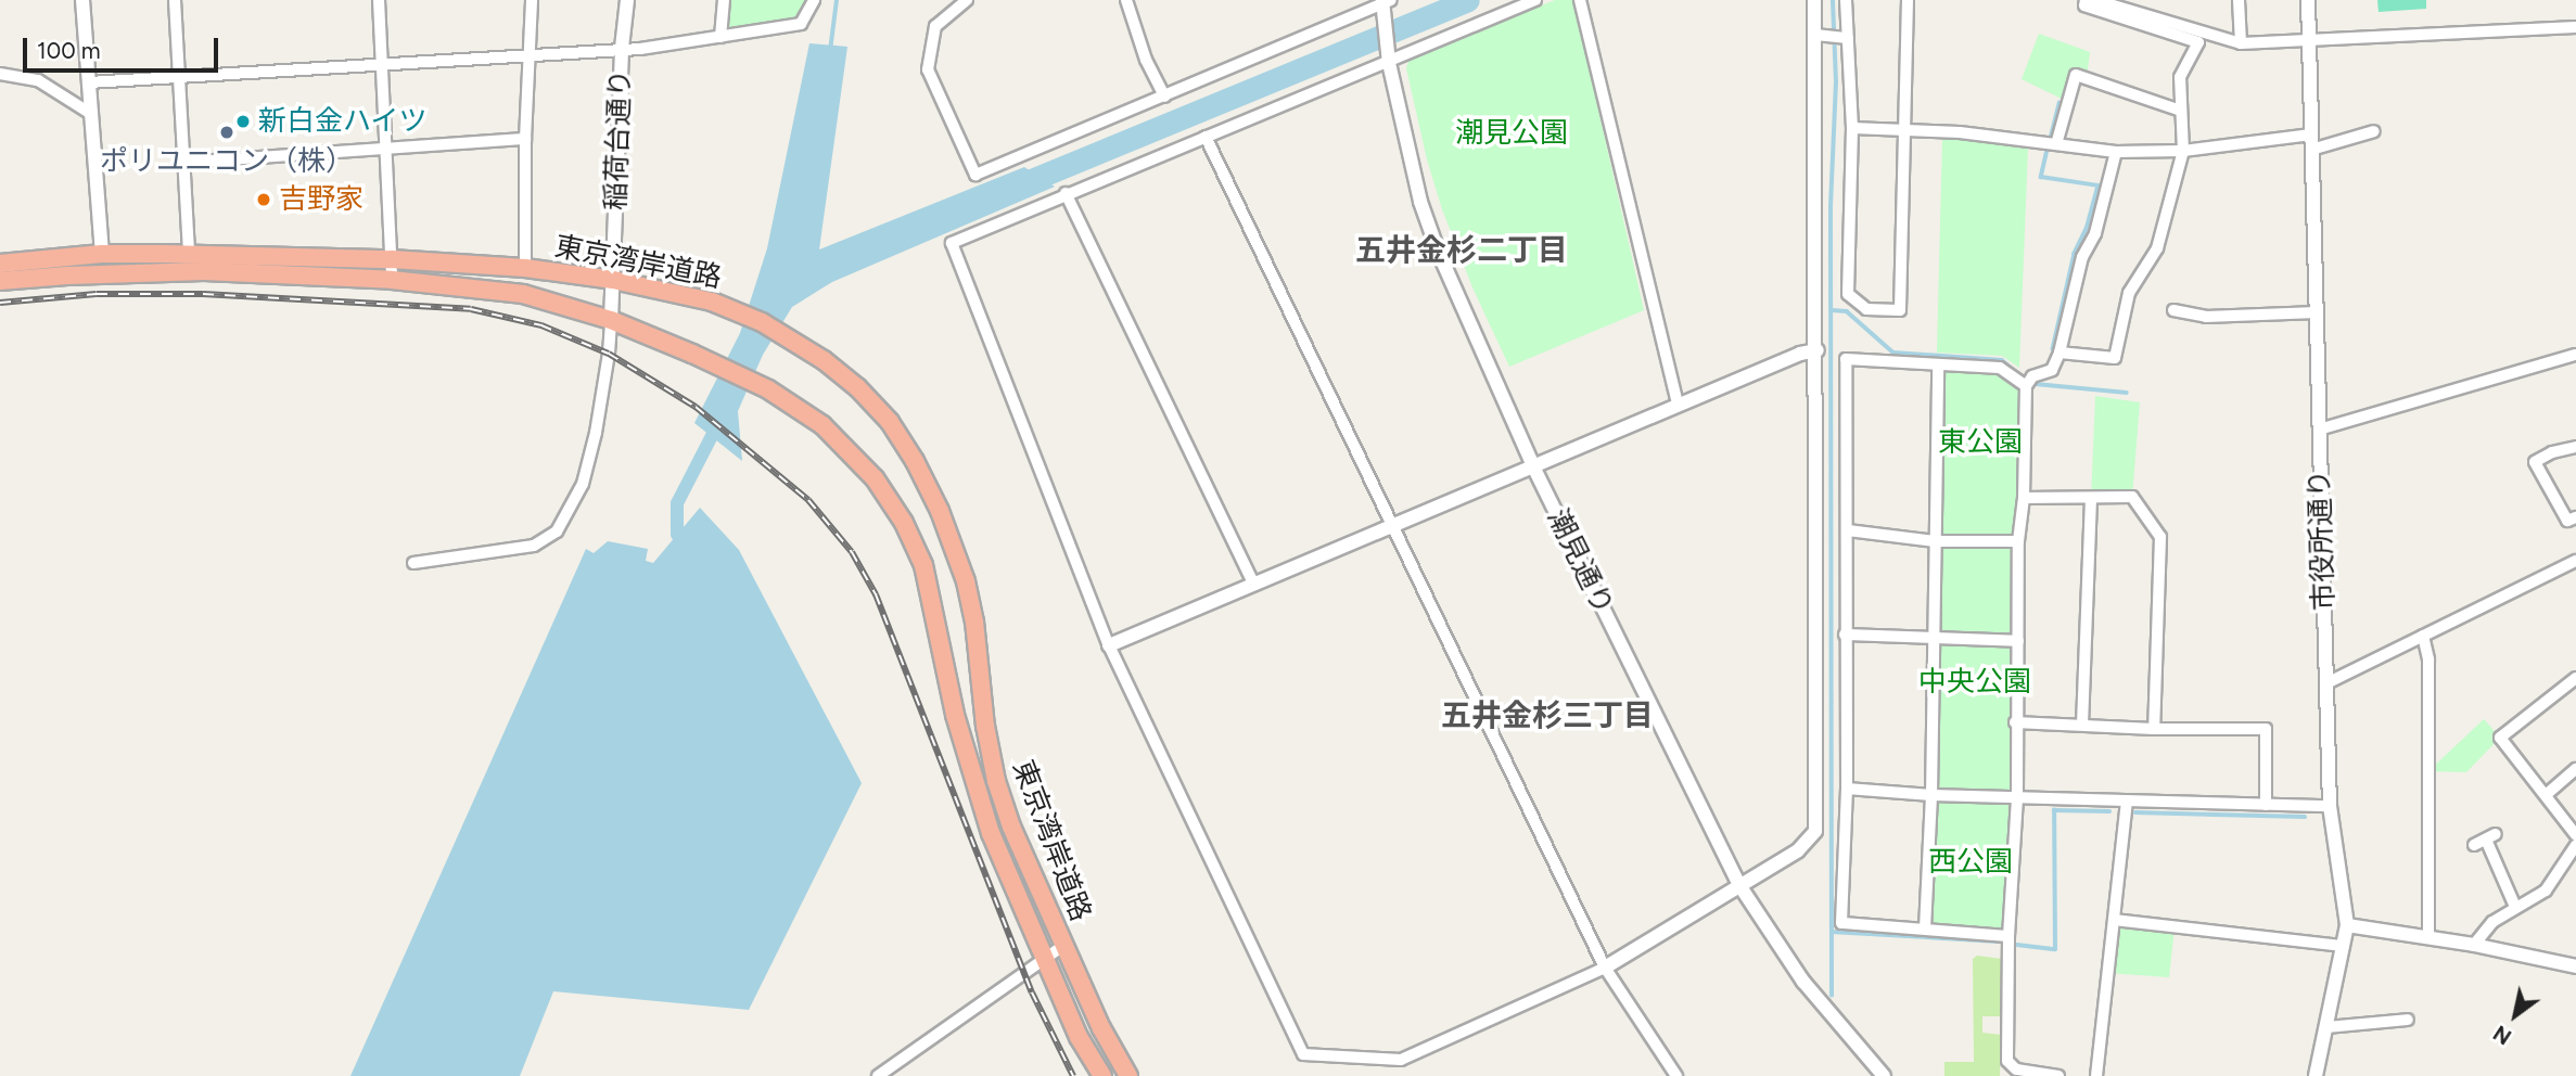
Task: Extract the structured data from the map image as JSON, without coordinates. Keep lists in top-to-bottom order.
{
  "streets": {
    "highway": ["東京湾岸道路"],
    "street": ["稲荷台通り", "市役所通り", "潮見通り"]
  },
  "crossings": [
    ["稲荷台通り", "東京湾岸道路"]
  ],
  "districts": ["五井金杉二丁目", "五井金杉三丁目"],
  "parks": [
    "潮見公園",
    "東公園",
    "中央公園",
    "西公園"
  ],
  "places": ["新白金ハイツ", "ポリユニコン（株）", "吉野家"],
  "scale_bar": "100 m",
  "north": "bottom left"
}
